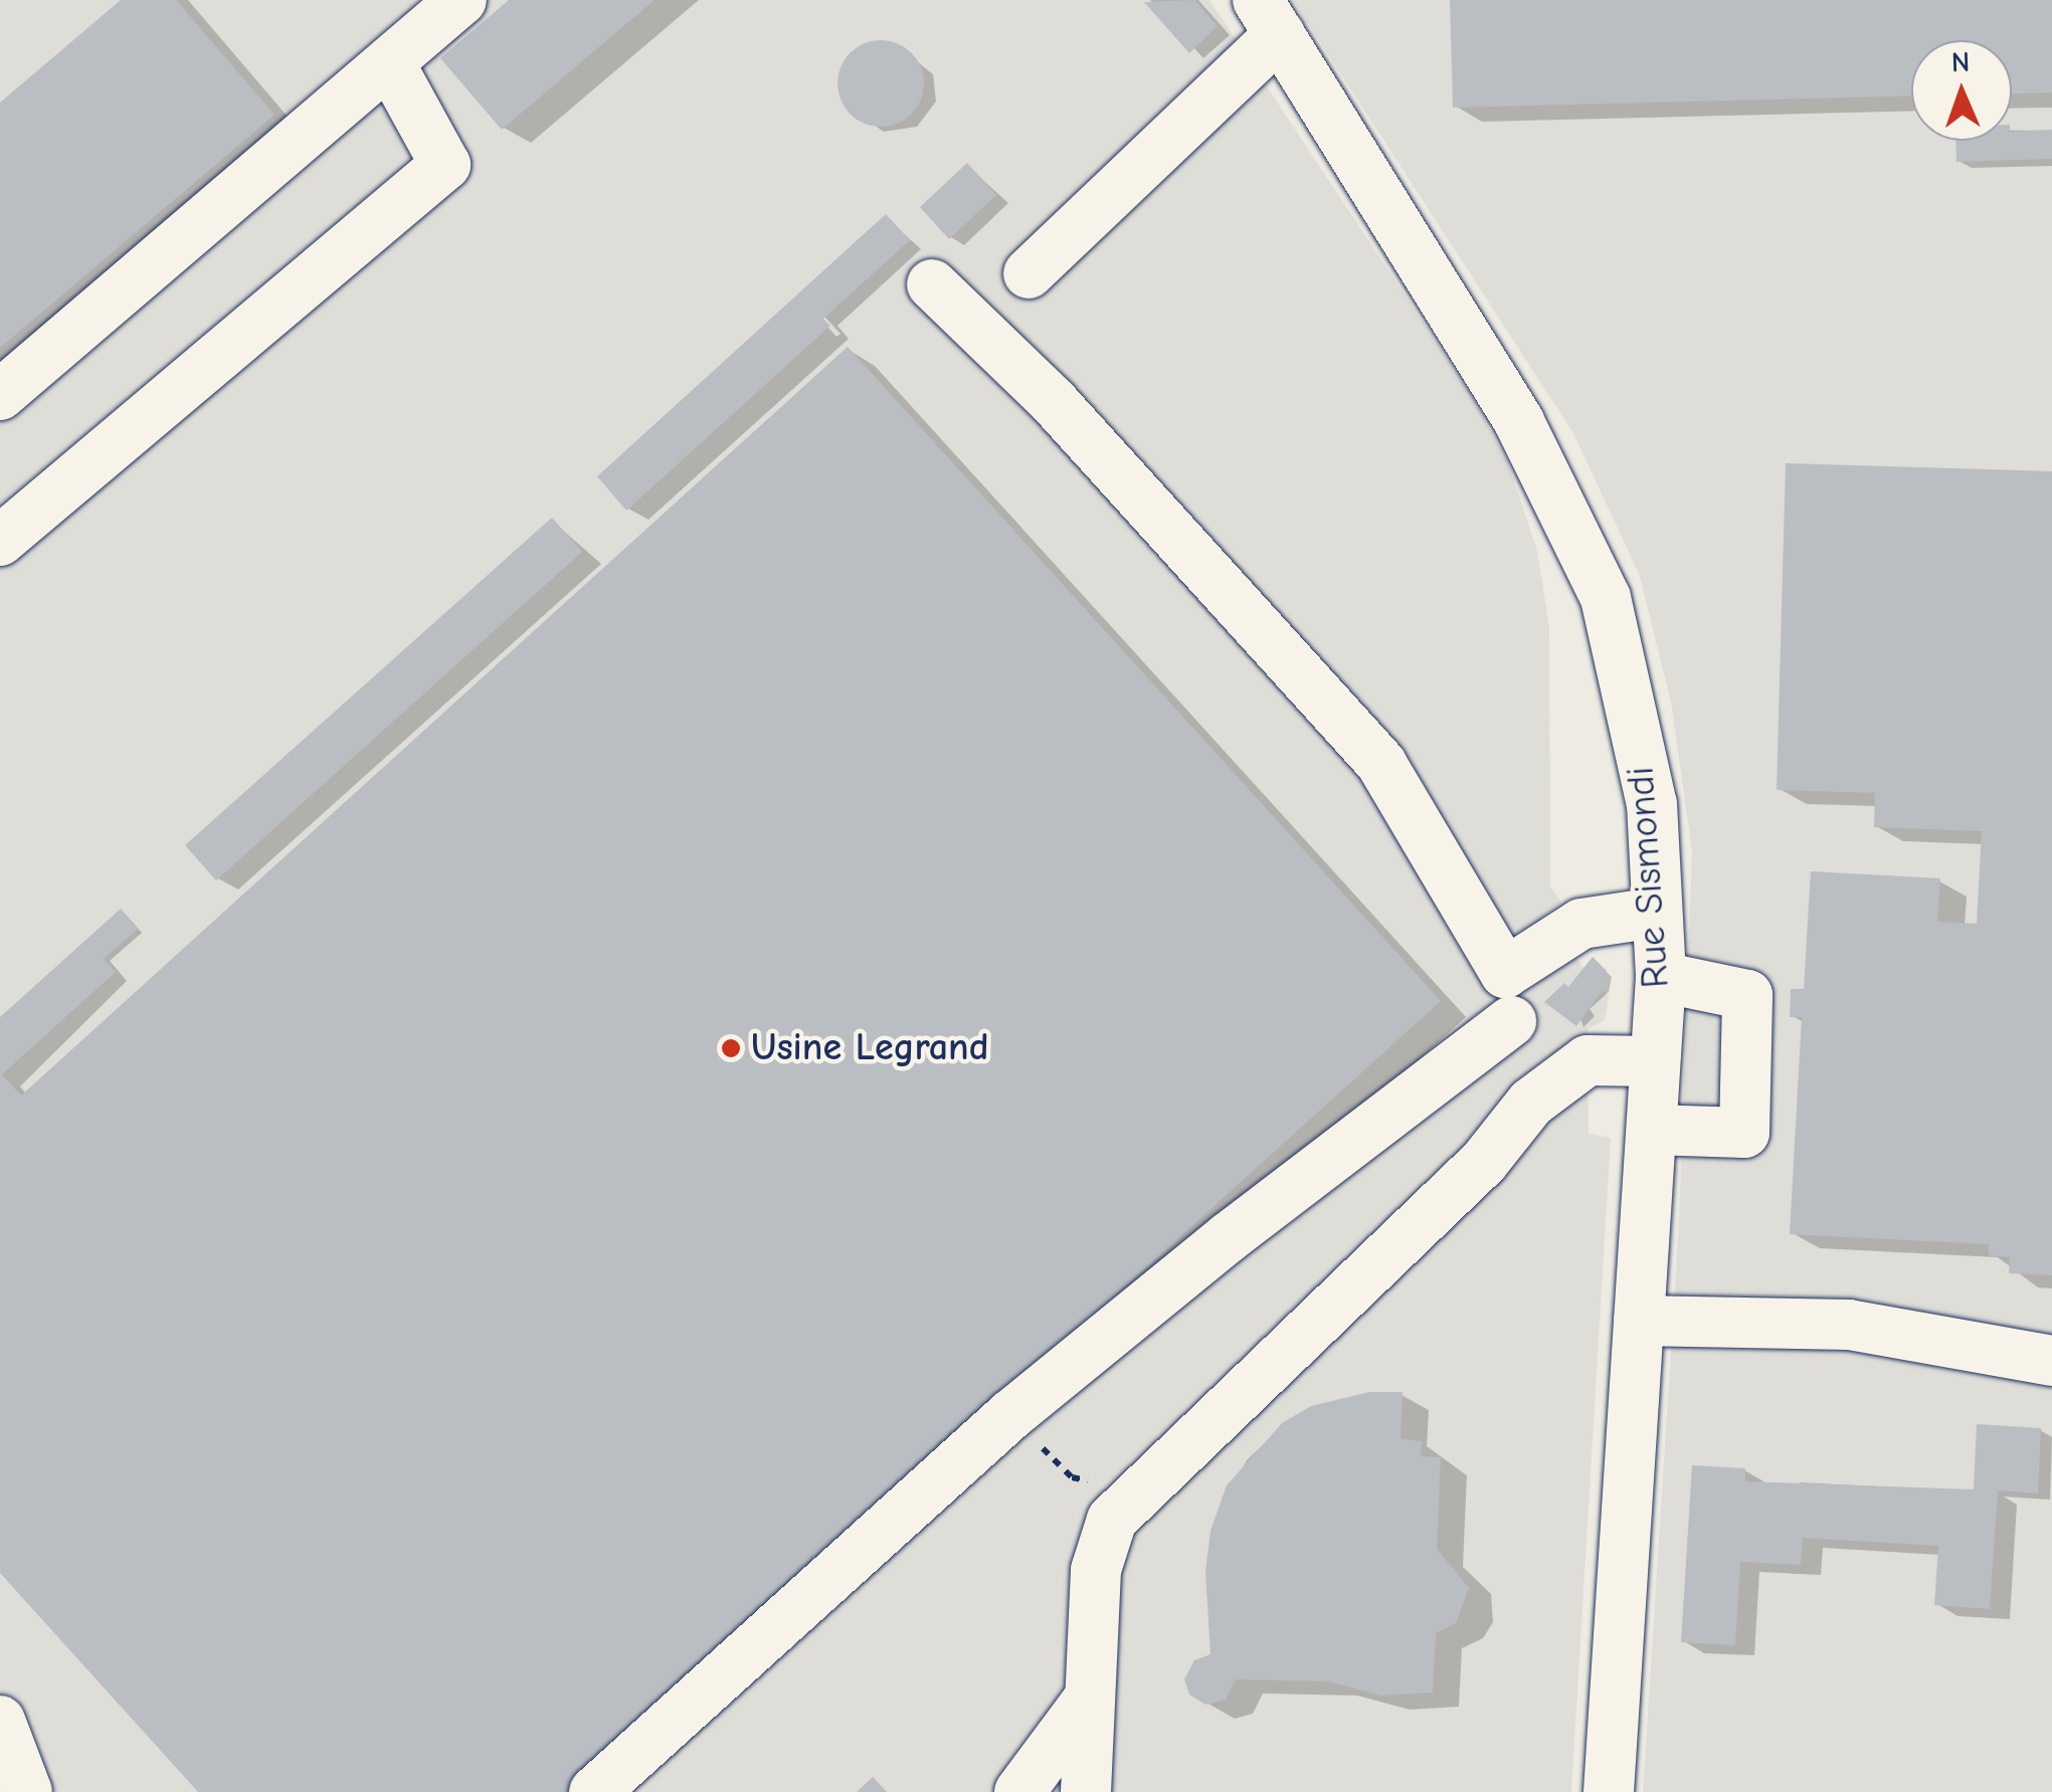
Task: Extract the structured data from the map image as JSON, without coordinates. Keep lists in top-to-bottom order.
{
  "streets": {
    "street": ["Rue Sismondi"]
  },
  "places": ["Usine Legrand"],
  "north": "top"
}
